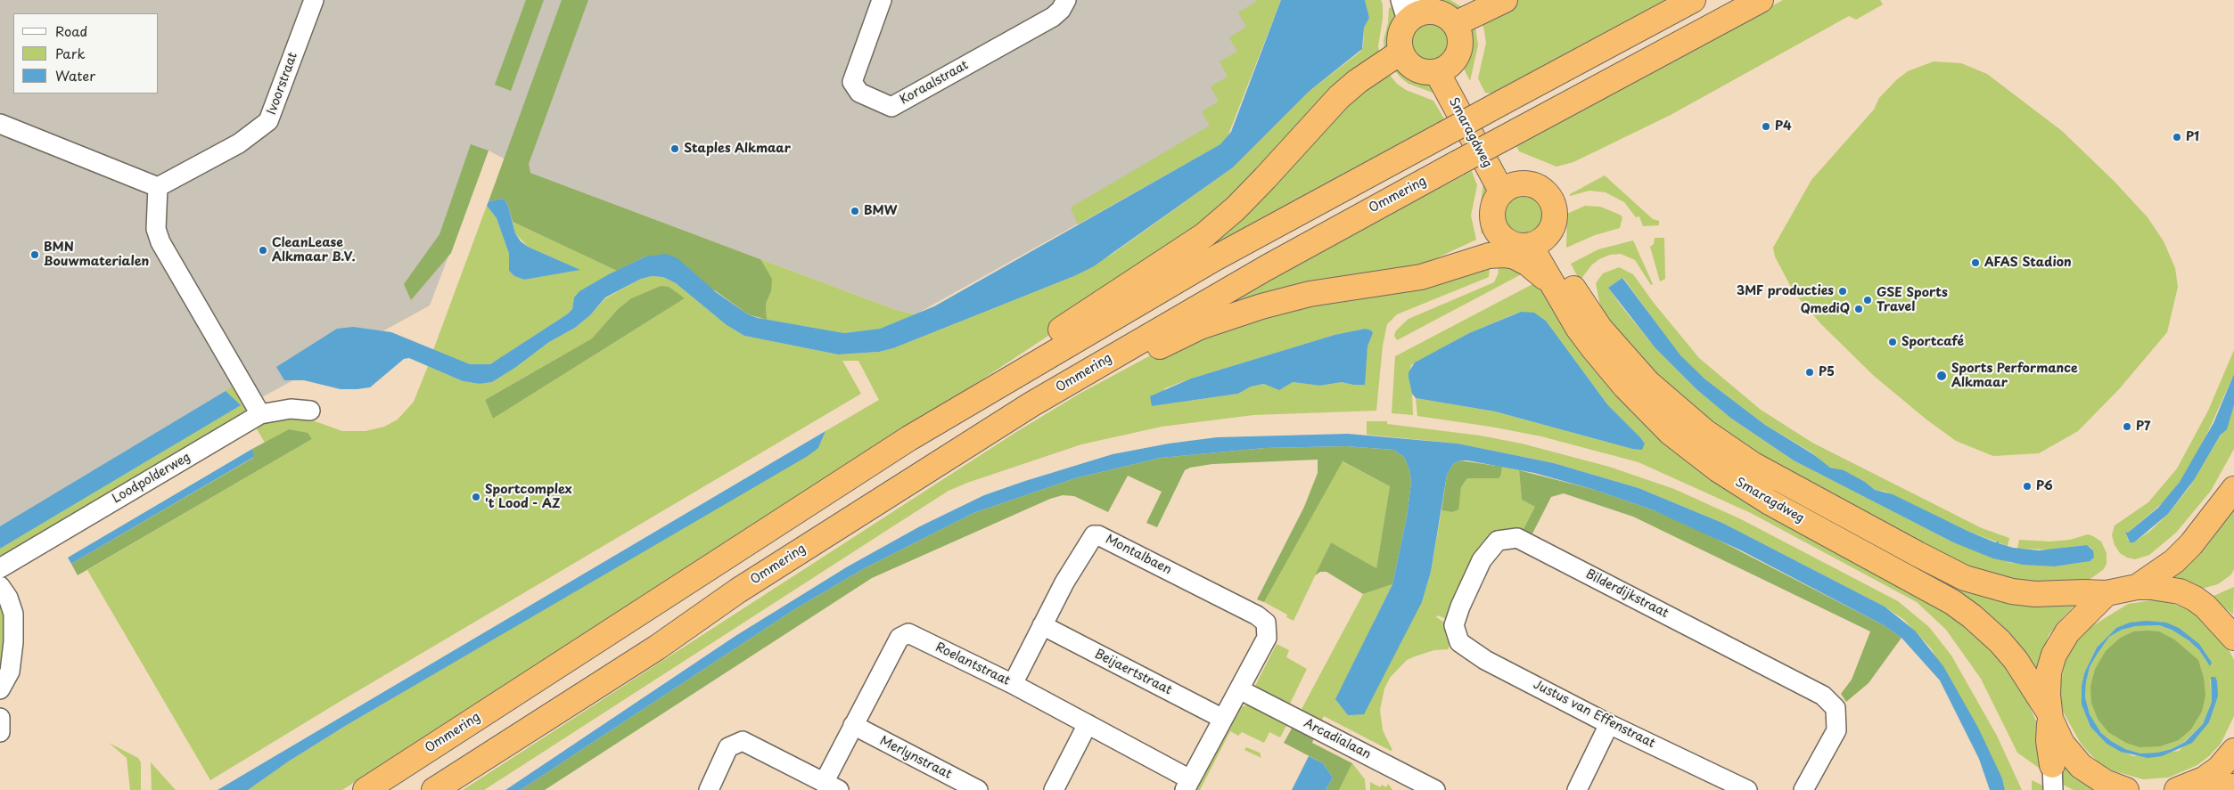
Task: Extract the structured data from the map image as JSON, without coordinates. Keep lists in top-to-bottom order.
{
  "streets": {
    "highway": ["Smaragdweg", "Ommering"],
    "street": [
      "Koraalstraat",
      "Ivoorstraat",
      "Loodpolderweg",
      "Montalbaen",
      "Bilderdijkstraat",
      "Roelantstraat",
      "Beijaertstraat",
      "Justus van Effenstraat",
      "Arcadialaan",
      "Merlynstraat"
    ]
  },
  "crossings": [
    ["Montalbaen", "Roelantstraat"],
    ["Montalbaen", "Beijaertstraat"],
    ["Montalbaen", "Arcadialaan"],
    ["Bilderdijkstraat", "Justus van Effenstraat"],
    ["Roelantstraat", "Merlynstraat"]
  ],
  "places": [
    "P4",
    "P1",
    "Staples Alkmaar",
    "BMW",
    "CleanLease Alkmaar B.V.",
    "BMN Bouwmaterialen",
    "AFAS Stadion",
    "3MF producties",
    "GSE Sports Travel",
    "QmediQ",
    "Sportcafé",
    "P5",
    "Sports Performance Alkmaar",
    "P7",
    "P6",
    "Sportcomplex 't Lood - AZ"
  ],
  "legend": ["Road", "Park", "Water"]
}
